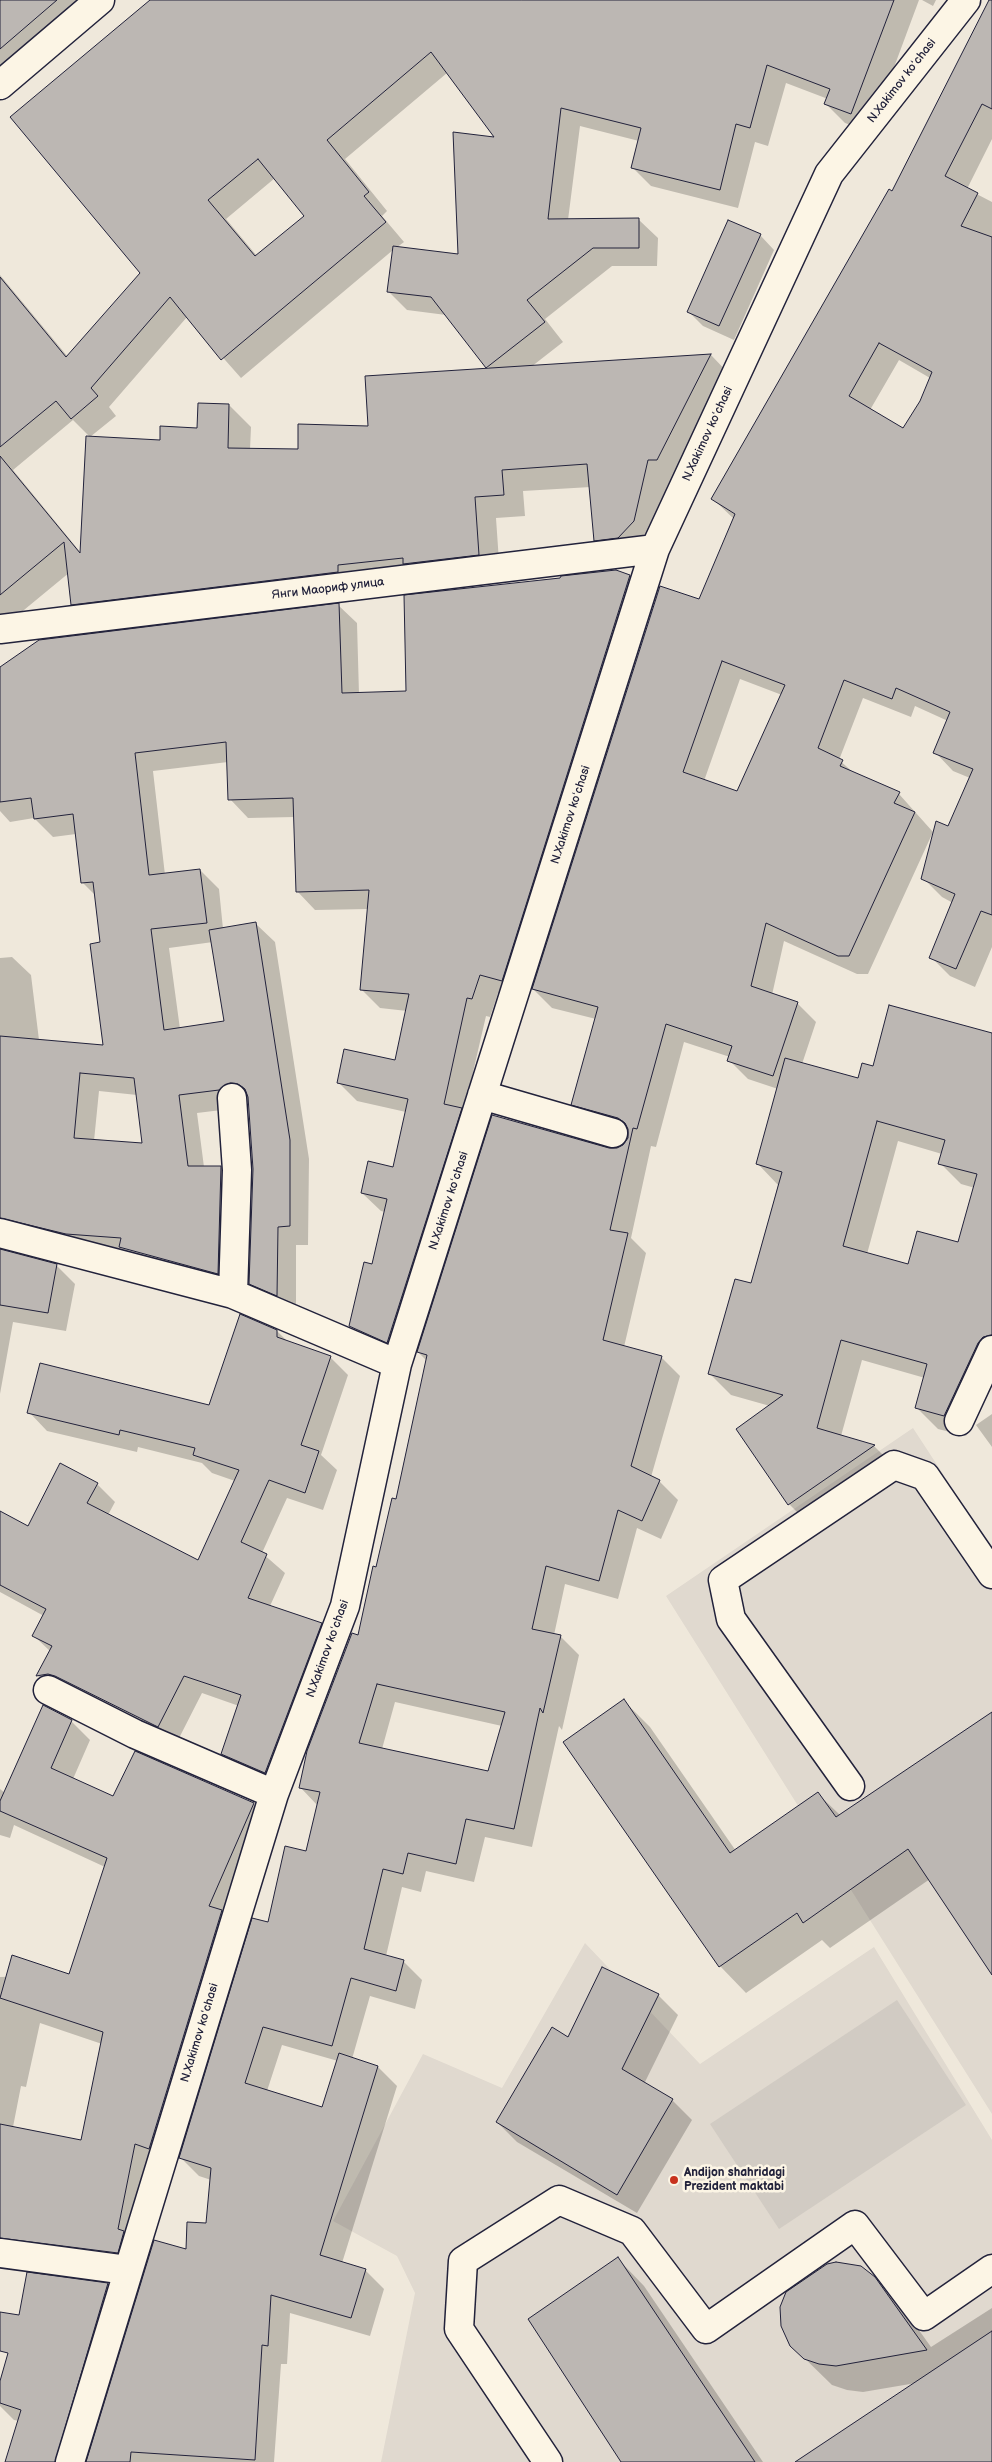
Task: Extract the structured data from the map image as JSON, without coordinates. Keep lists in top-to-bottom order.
{
  "streets": {
    "street": ["N.Xakimov koʻchasi", "Янги Маориф улица"]
  },
  "crossings": [
    ["N.Xakimov koʻchasi", "Янги Маориф улица"]
  ],
  "places": ["Andijon shahridagi Prezident maktabi"]
}
